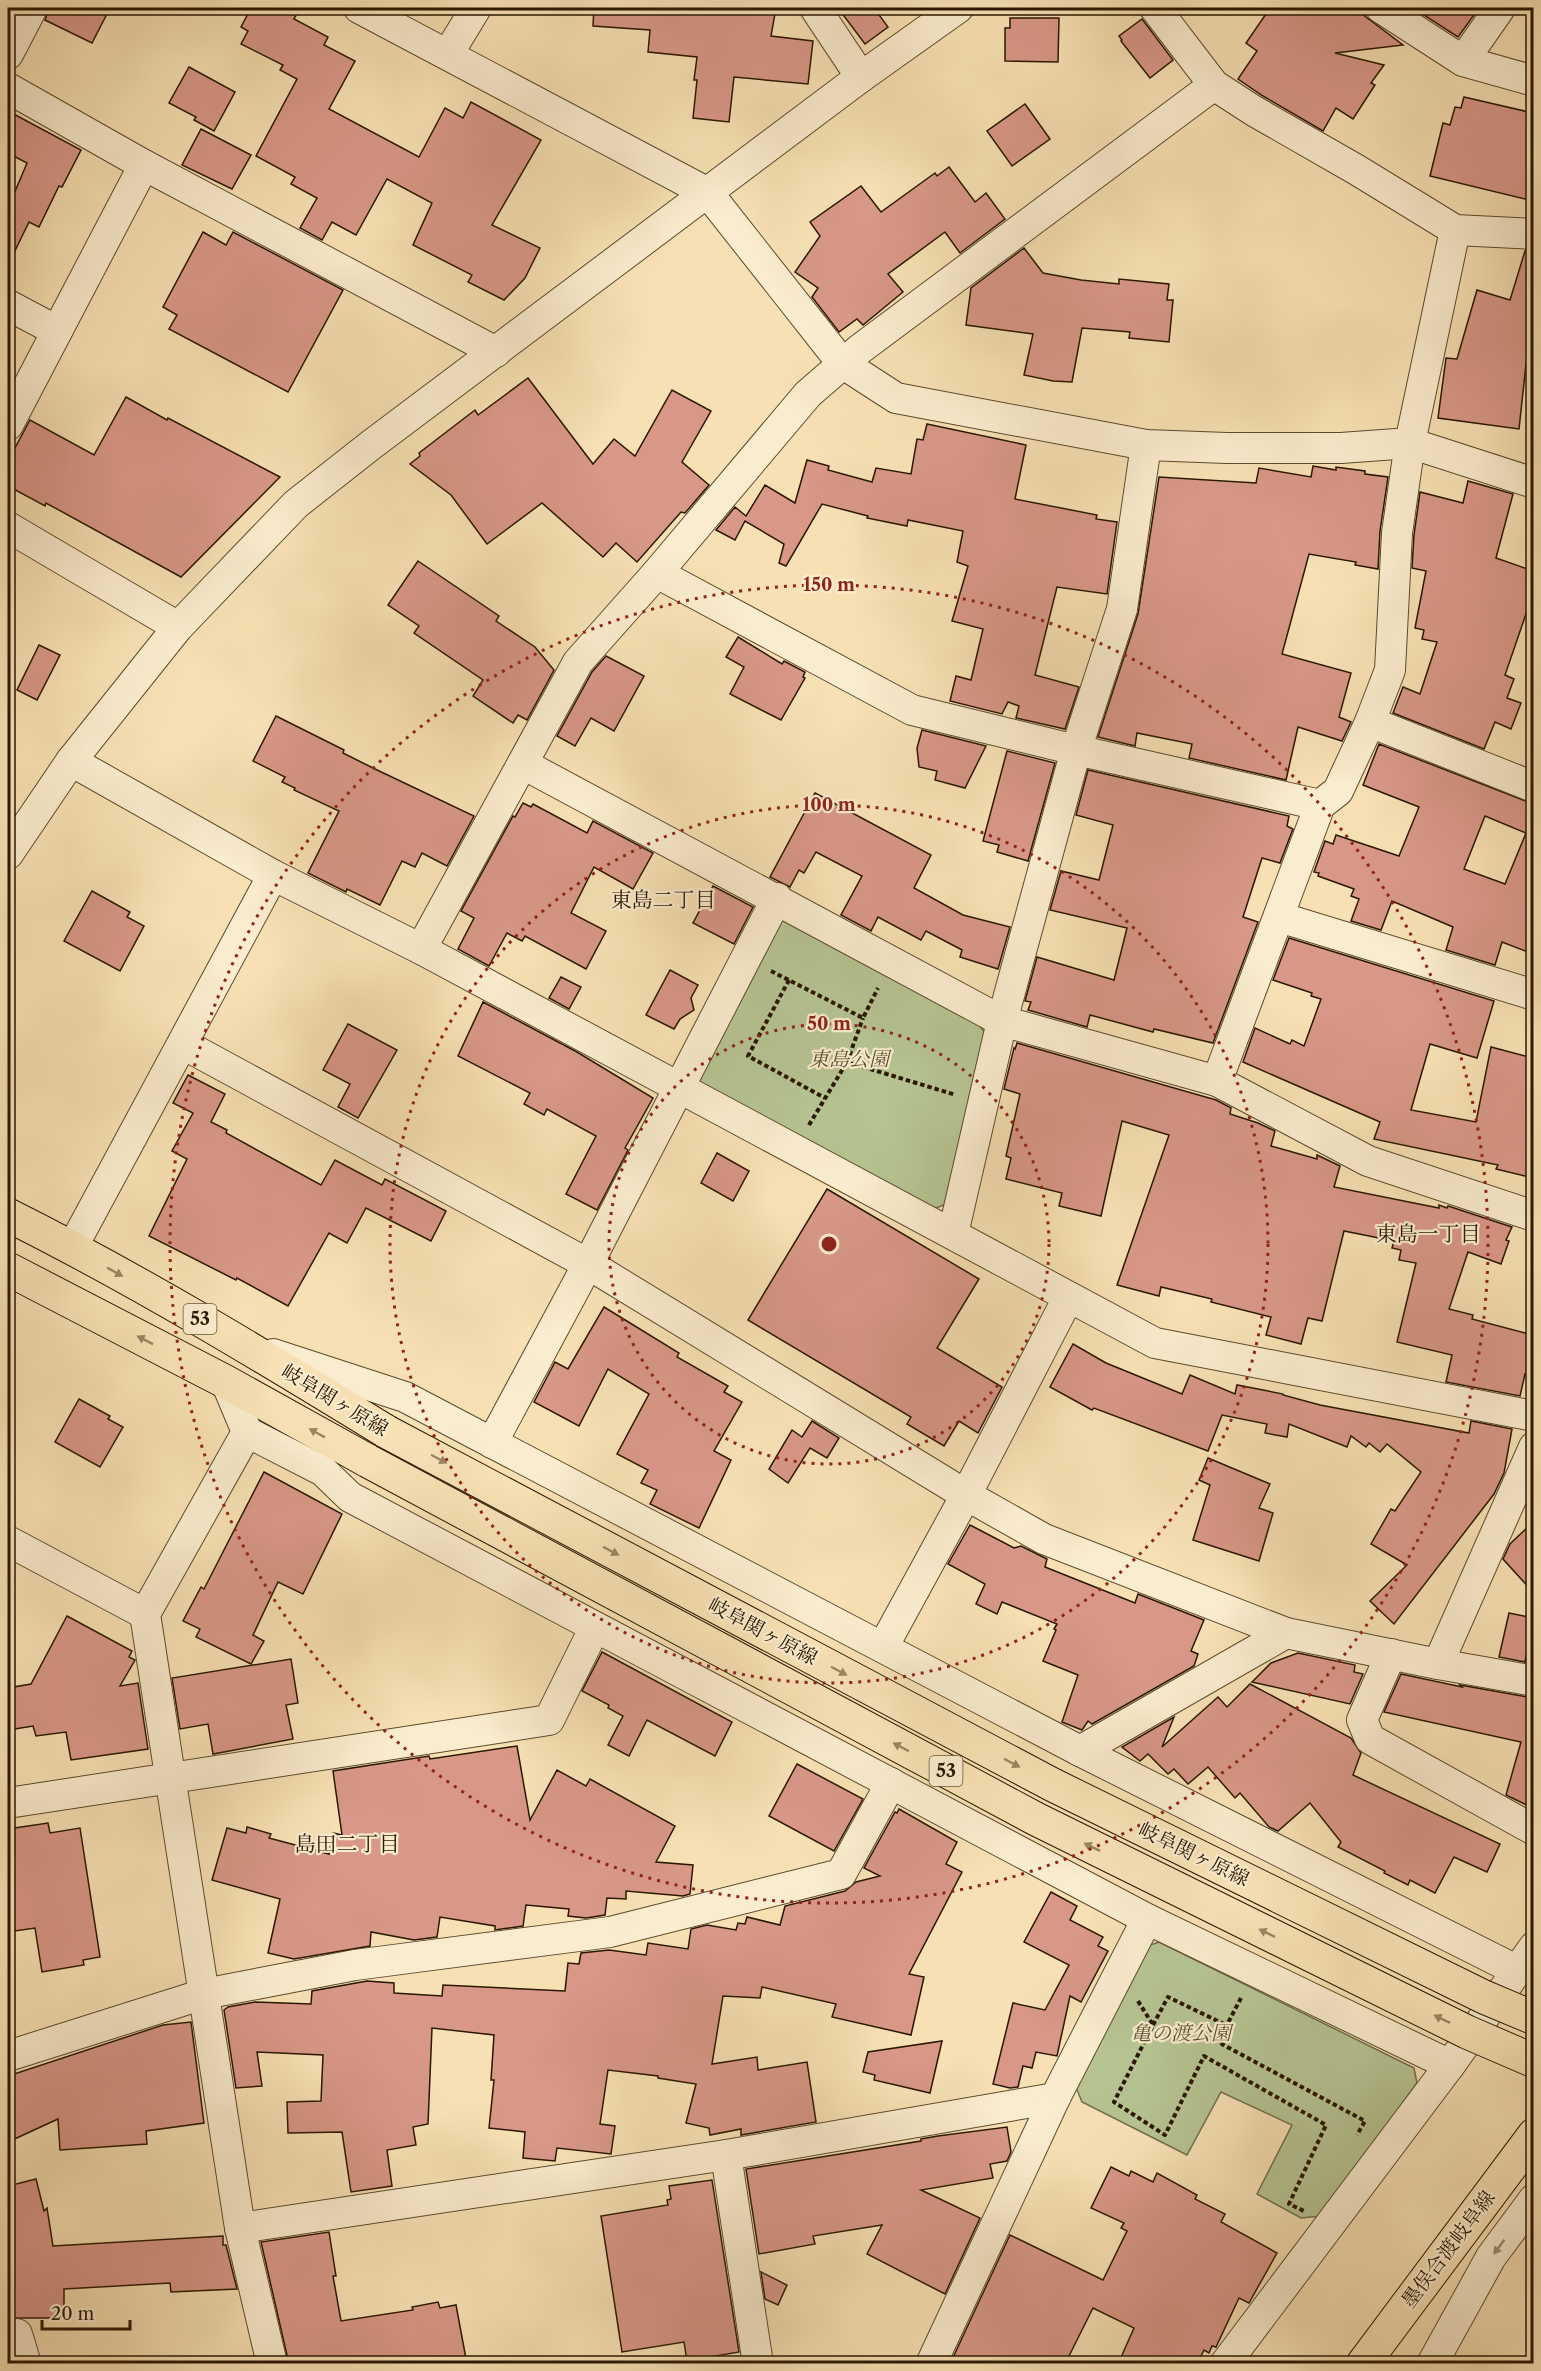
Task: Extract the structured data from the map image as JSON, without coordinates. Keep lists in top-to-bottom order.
{
  "streets": {
    "main road": ["53", "岐阜関ヶ原線", "墨俣合渡岐阜線"]
  },
  "districts": ["東島二丁目", "東島一丁目", "島田二丁目"],
  "parks": ["東島公園", "亀の渡公園"],
  "scale_bar": "20 m",
  "rings": ["150 m", "100 m", "50 m"]
}
